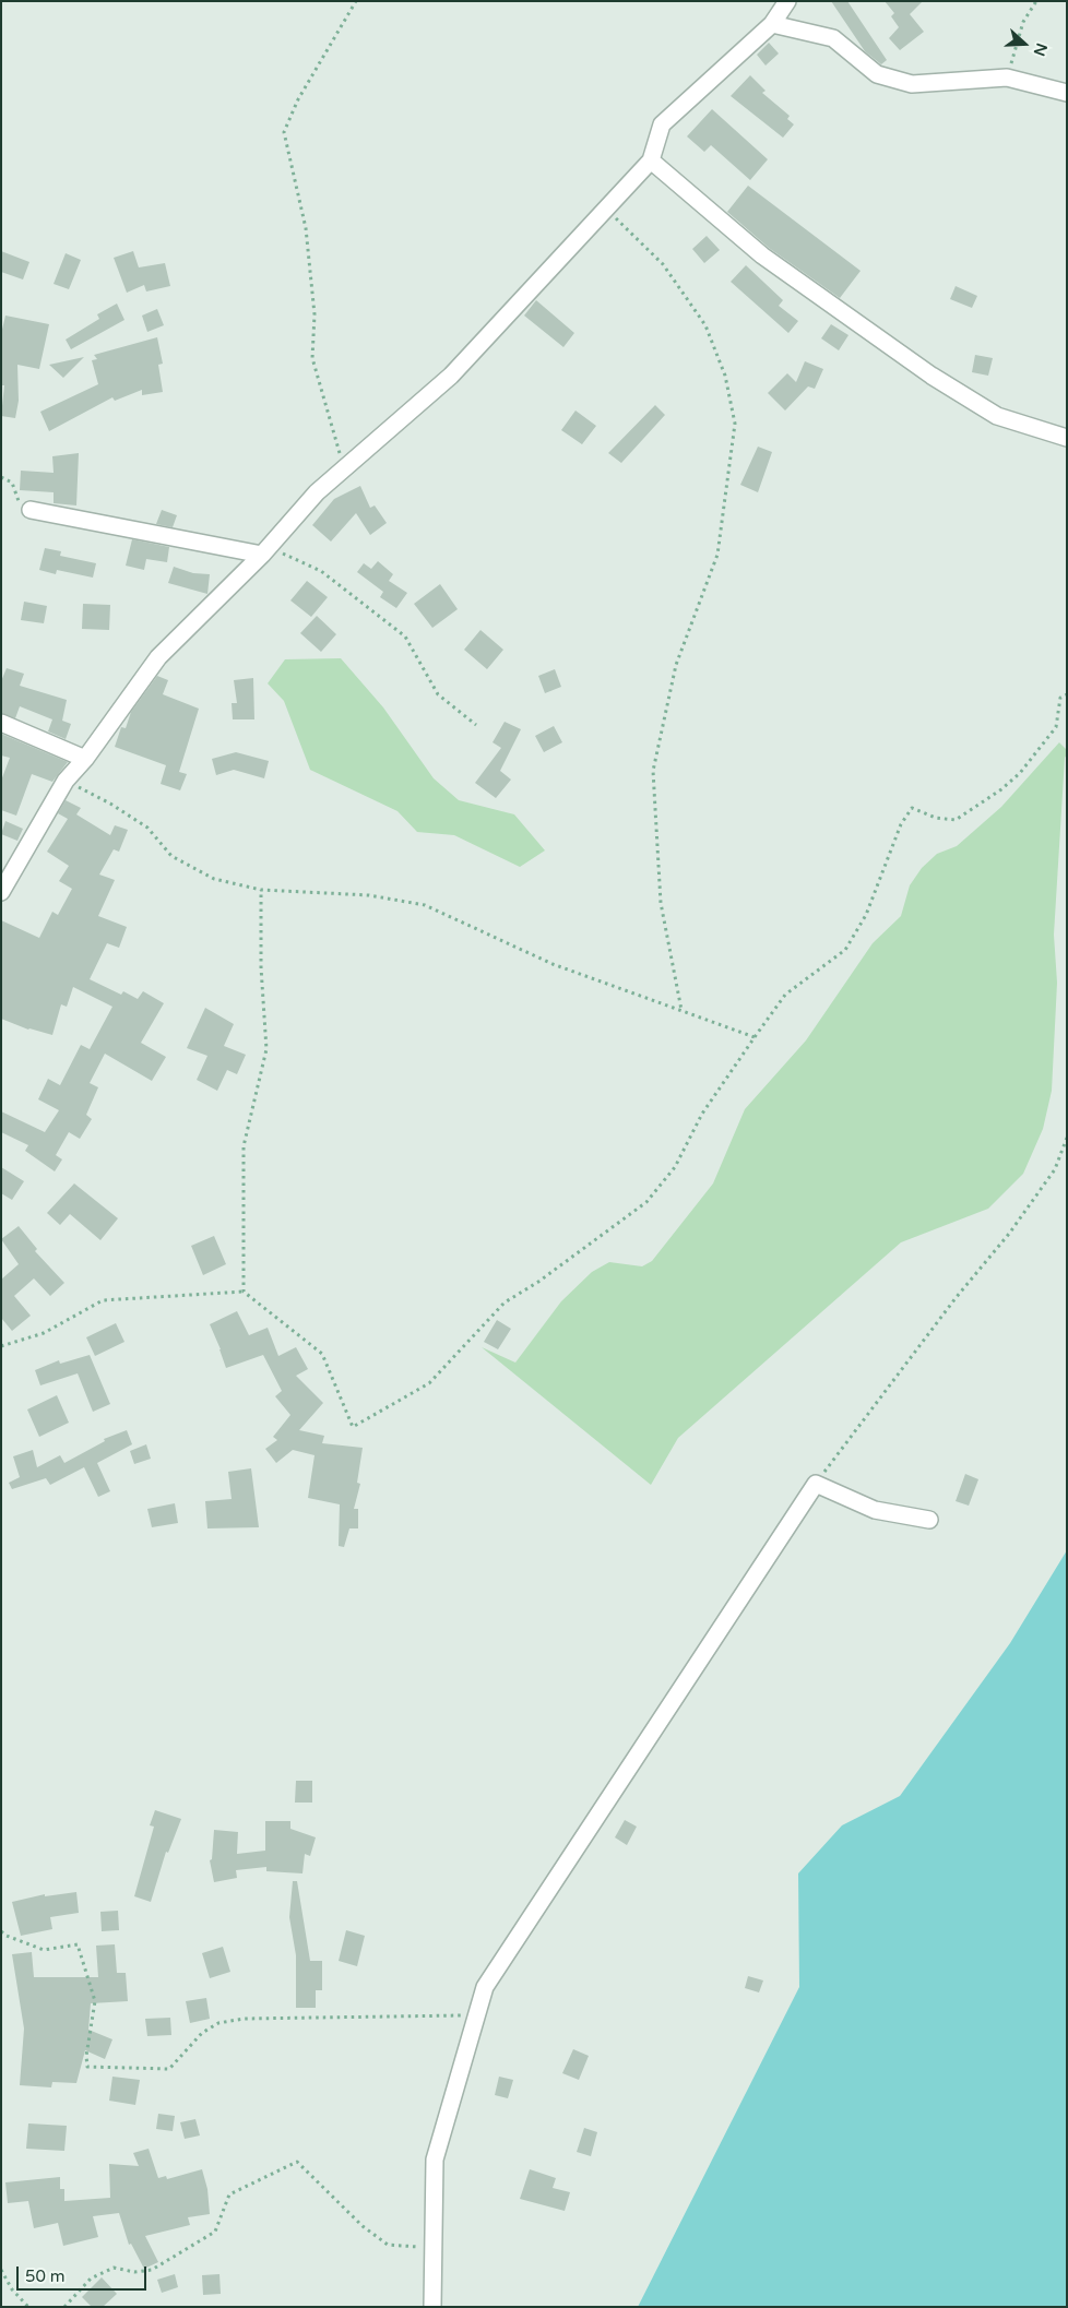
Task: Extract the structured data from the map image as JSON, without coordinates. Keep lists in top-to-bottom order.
{
  "scale_bar": "50 m",
  "north": "right"
}
